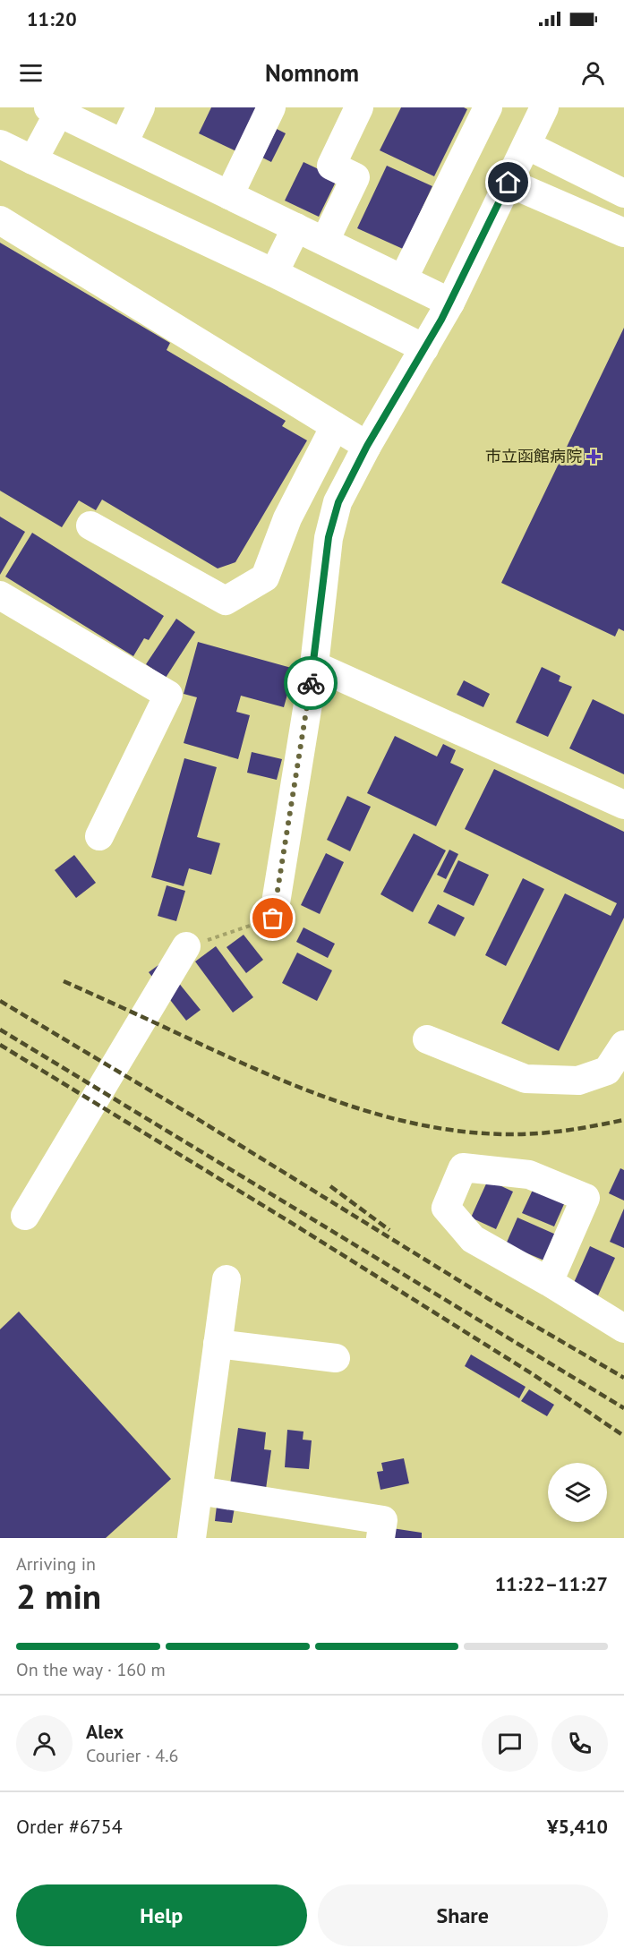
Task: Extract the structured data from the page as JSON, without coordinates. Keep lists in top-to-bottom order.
{
  "places": {
    "health": ["市立函館病院"]
  },
  "page": {
    "status": "11:20",
    "header": "Nomnom",
    "heading": ["2 min", "Arriving in", "11:22–11:27"],
    "panel": [
      "Alex",
      "Courier · 4.6",
      "Order #6754",
      "¥5,410"
    ],
    "bar": "On the way · 160 m",
    "buttons": ["Help", "Share"]
  }
}
